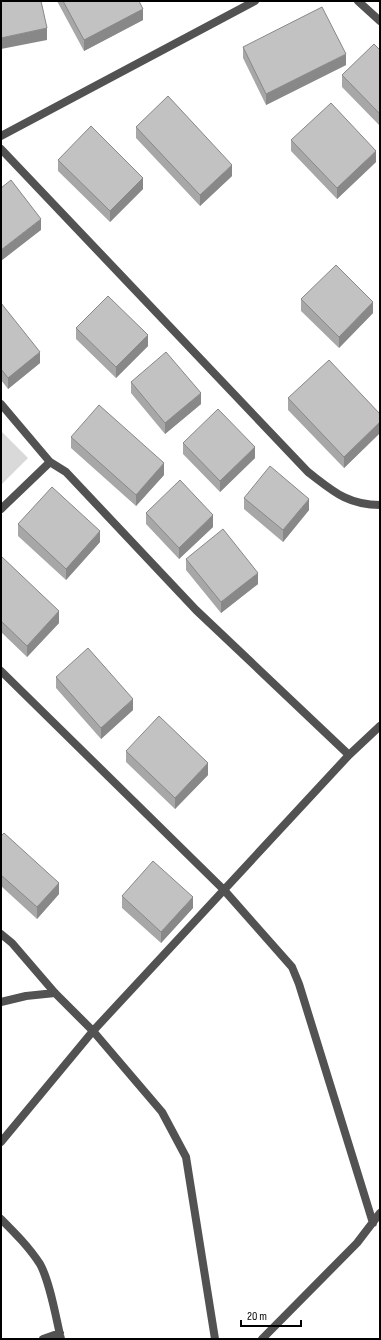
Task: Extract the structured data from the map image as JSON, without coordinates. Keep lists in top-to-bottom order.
{
  "scale_bar": "20 m"
}
